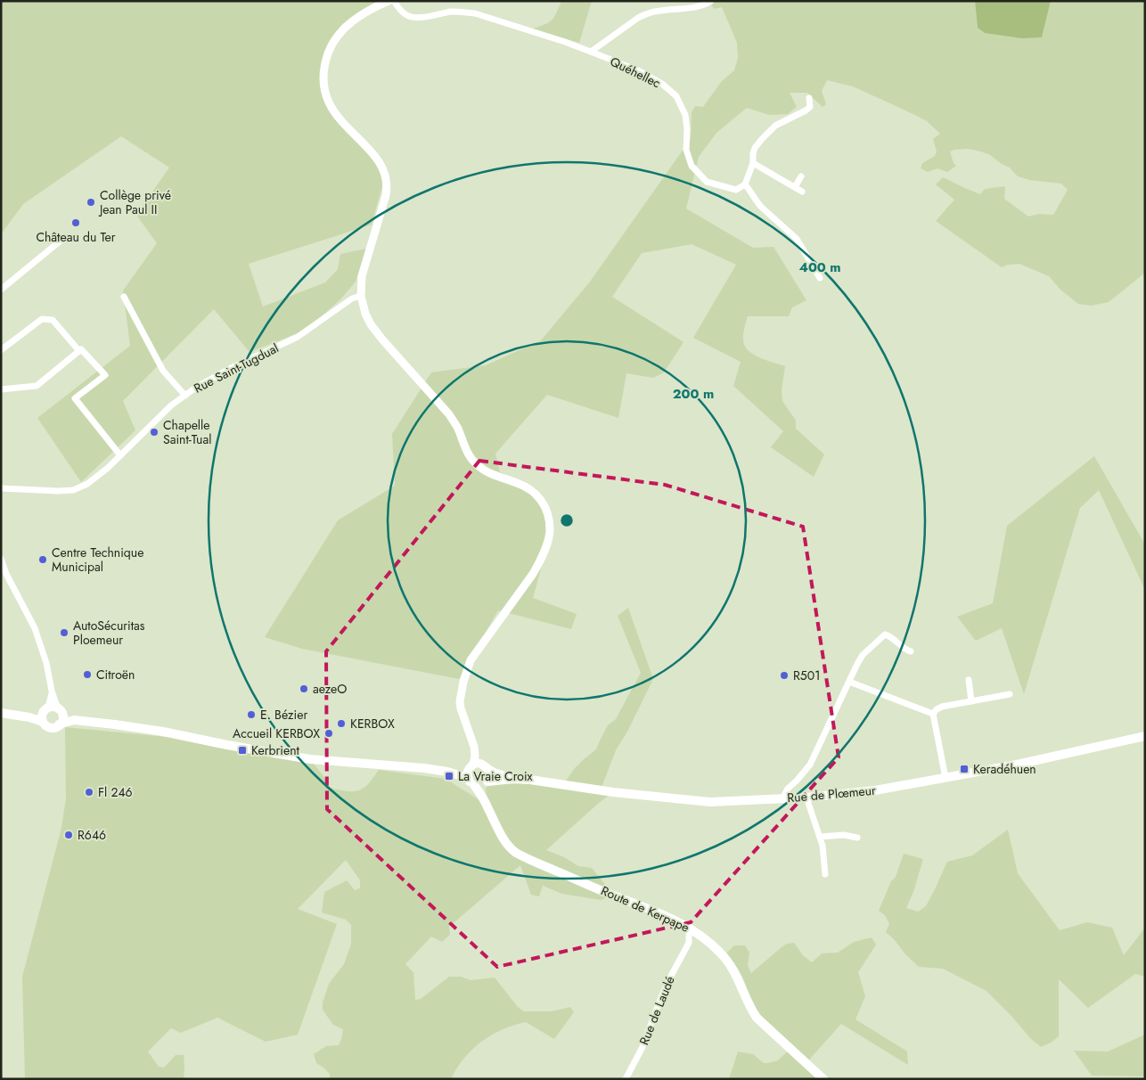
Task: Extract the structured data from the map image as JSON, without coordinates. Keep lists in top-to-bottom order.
{
  "streets": {
    "main road": ["Rue de Plœmeur", "Route de Kerpape"],
    "street": ["Quéhellec", "Rue Saint-Tugdual", "Rue de Laudé"]
  },
  "crossings": [
    ["Rue de Plœmeur", "Route de Kerpape"],
    ["Route de Kerpape", "Rue de Laudé"]
  ],
  "places": {
    "other": [
      "Collège privé Jean Paul II",
      "Château du Ter",
      "Chapelle Saint-Tual",
      "Centre Technique Municipal",
      "AutoSécuritas Ploemeur",
      "Citroën",
      "R501",
      "aezeO",
      "E. Bézier",
      "KERBOX",
      "Accueil KERBOX",
      "Fl 246",
      "R646"
    ],
    "transit": ["Kerbrient", "Keradéhuen", "La Vraie Croix"]
  },
  "rings": ["400 m", "200 m"]
}
